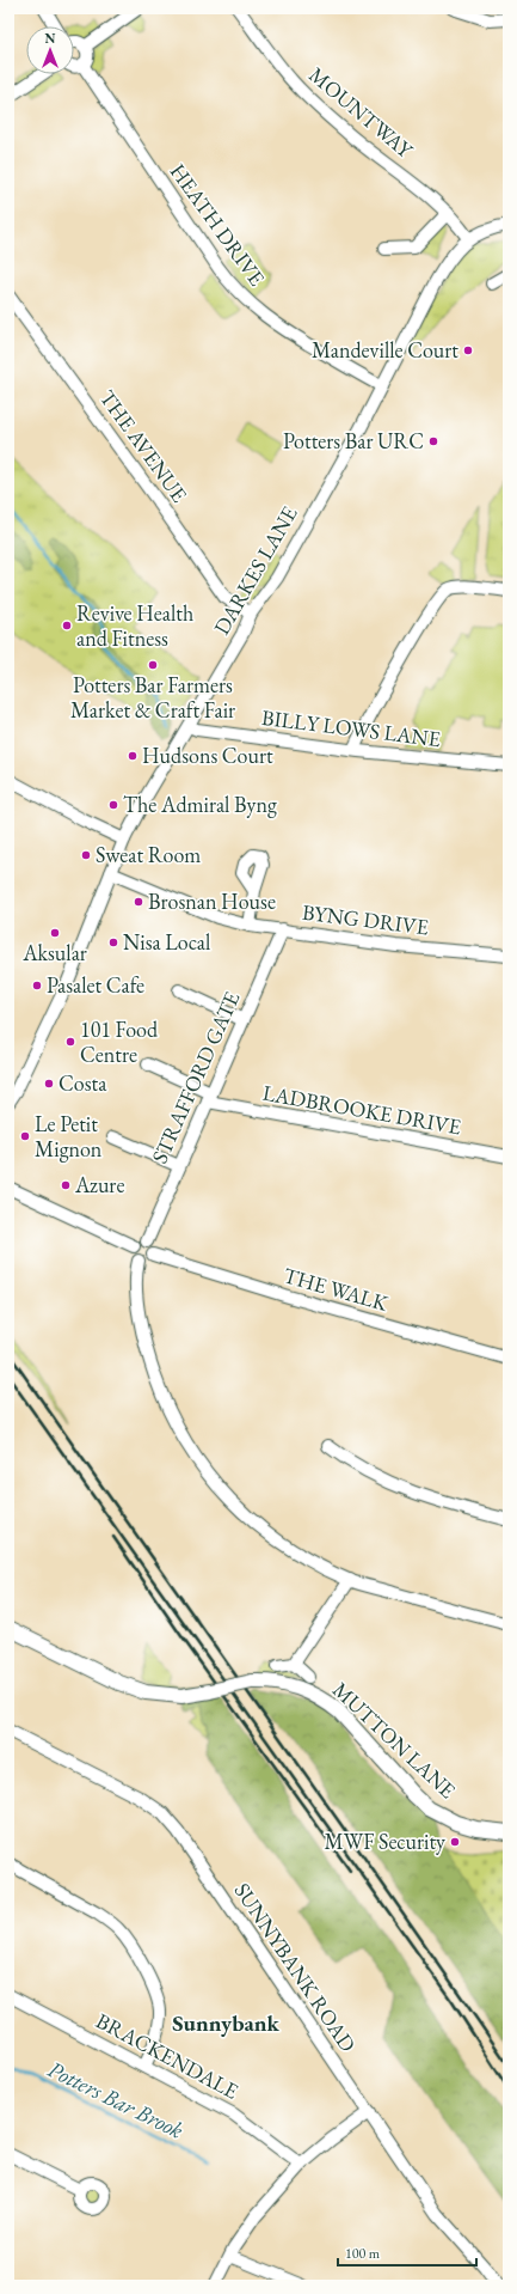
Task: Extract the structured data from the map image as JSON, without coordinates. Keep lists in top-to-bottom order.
{
  "streets": {
    "main road": ["MUTTON LANE"],
    "street": [
      "MOUNTWAY",
      "HEATH DRIVE",
      "THE AVENUE",
      "DARKES LANE",
      "BILLY LOWS LANE",
      "BYNG DRIVE",
      "STRAFFORD GATE",
      "LADBROOKE DRIVE",
      "THE WALK",
      "SUNNYBANK ROAD",
      "BRACKENDALE"
    ]
  },
  "crossings": [
    ["MOUNTWAY", "DARKES LANE"],
    ["HEATH DRIVE", "DARKES LANE"],
    ["THE AVENUE", "DARKES LANE"],
    ["DARKES LANE", "BILLY LOWS LANE"],
    ["DARKES LANE", "BYNG DRIVE"],
    ["BYNG DRIVE", "STRAFFORD GATE"],
    ["STRAFFORD GATE", "LADBROOKE DRIVE"],
    ["STRAFFORD GATE", "THE WALK"]
  ],
  "districts": ["Sunnybank"],
  "water": ["Potters Bar Brook"],
  "places": [
    "Mandeville Court",
    "Potters Bar URC",
    "Revive Health and Fitness",
    "Potters Bar Farmers Market & Craft Fair",
    "Hudsons Court",
    "The Admiral Byng",
    "Sweat Room",
    "Brosnan House",
    "Aksular",
    "Nisa Local",
    "Pasalet Cafe",
    "101 Food Centre",
    "Costa",
    "Le Petit Mignon",
    "Azure",
    "MWF Security"
  ],
  "scale_bar": "100 m",
  "north": "top"
}
